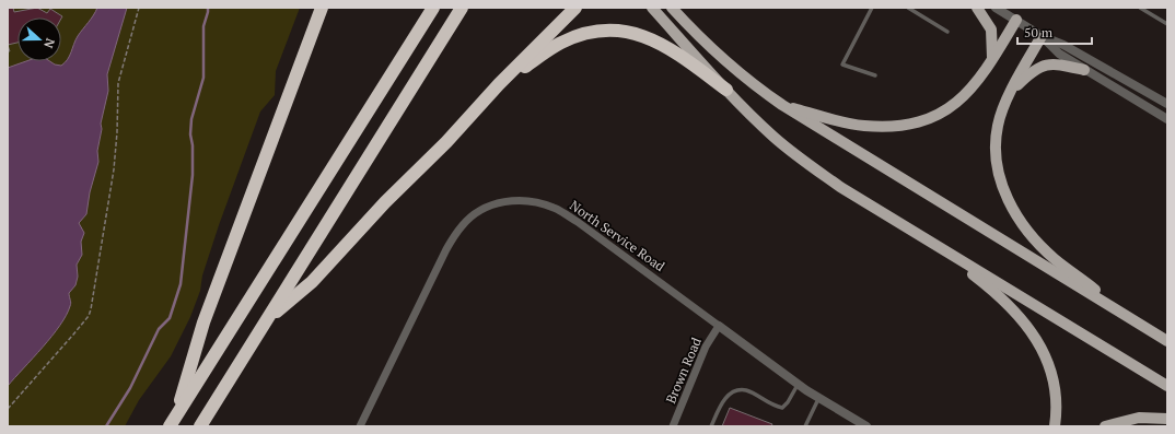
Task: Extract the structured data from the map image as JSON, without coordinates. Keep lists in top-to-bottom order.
{
  "streets": {
    "street": ["North Service Road", "Brown Road"]
  },
  "crossings": [
    ["North Service Road", "Brown Road"]
  ],
  "scale_bar": "50 m",
  "north": "right"
}
